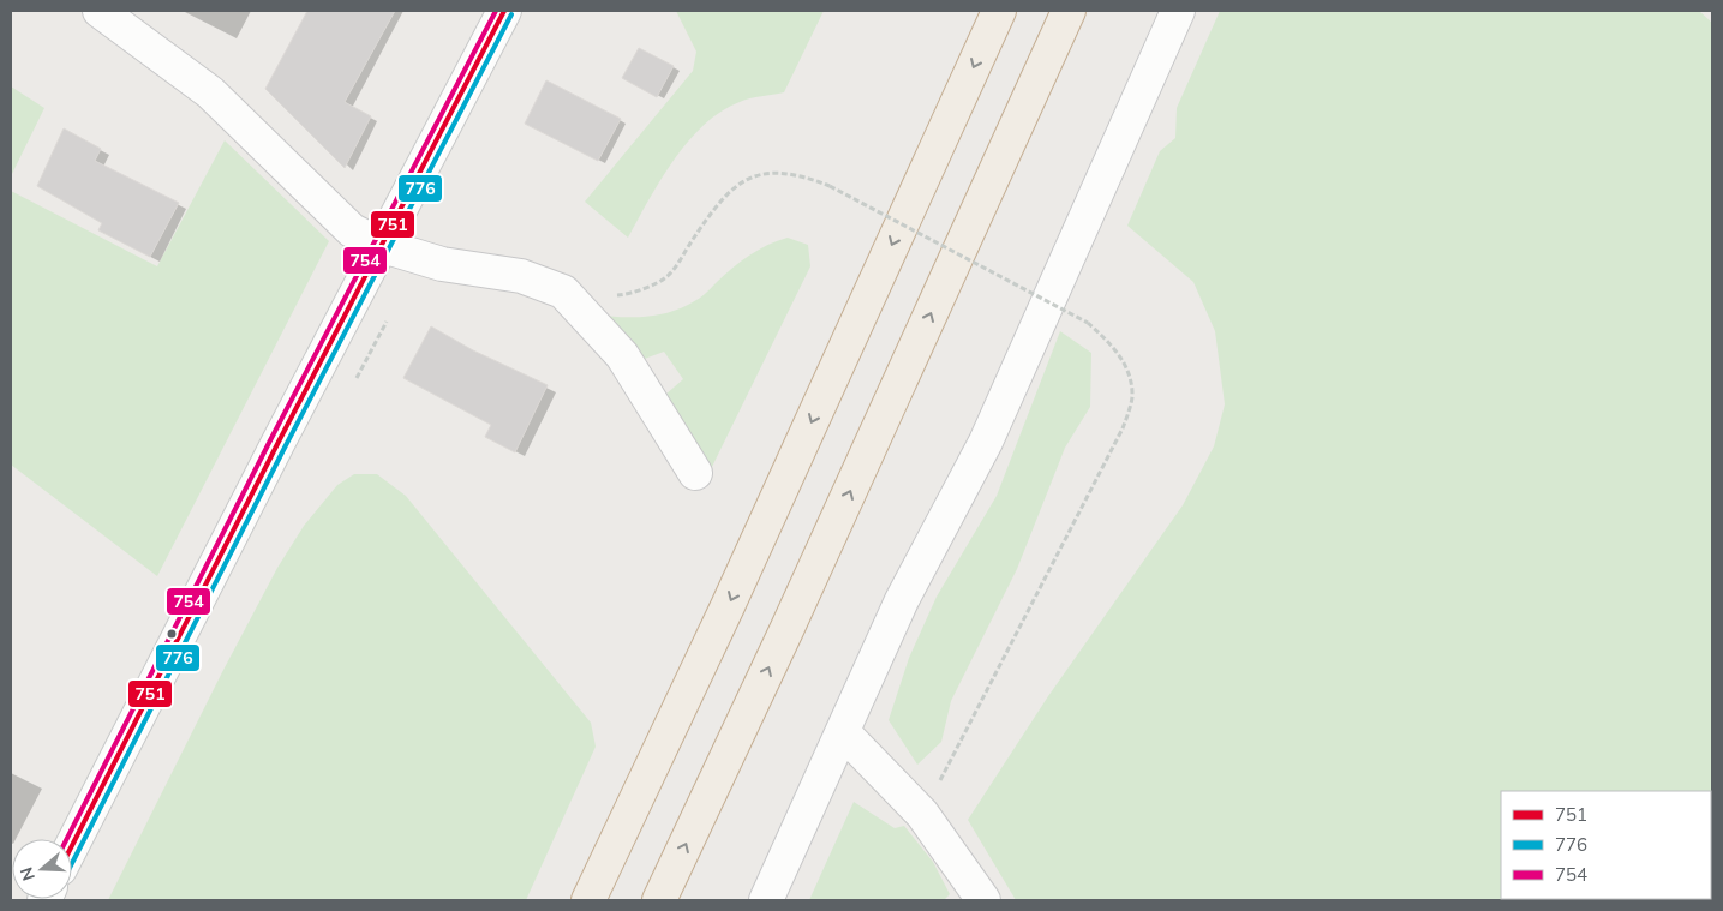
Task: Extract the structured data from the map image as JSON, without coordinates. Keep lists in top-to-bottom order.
{
  "lines": ["transit line 751", "transit line 754", "transit line 776"],
  "legend": ["751", "776", "754"],
  "north": "left"
}
